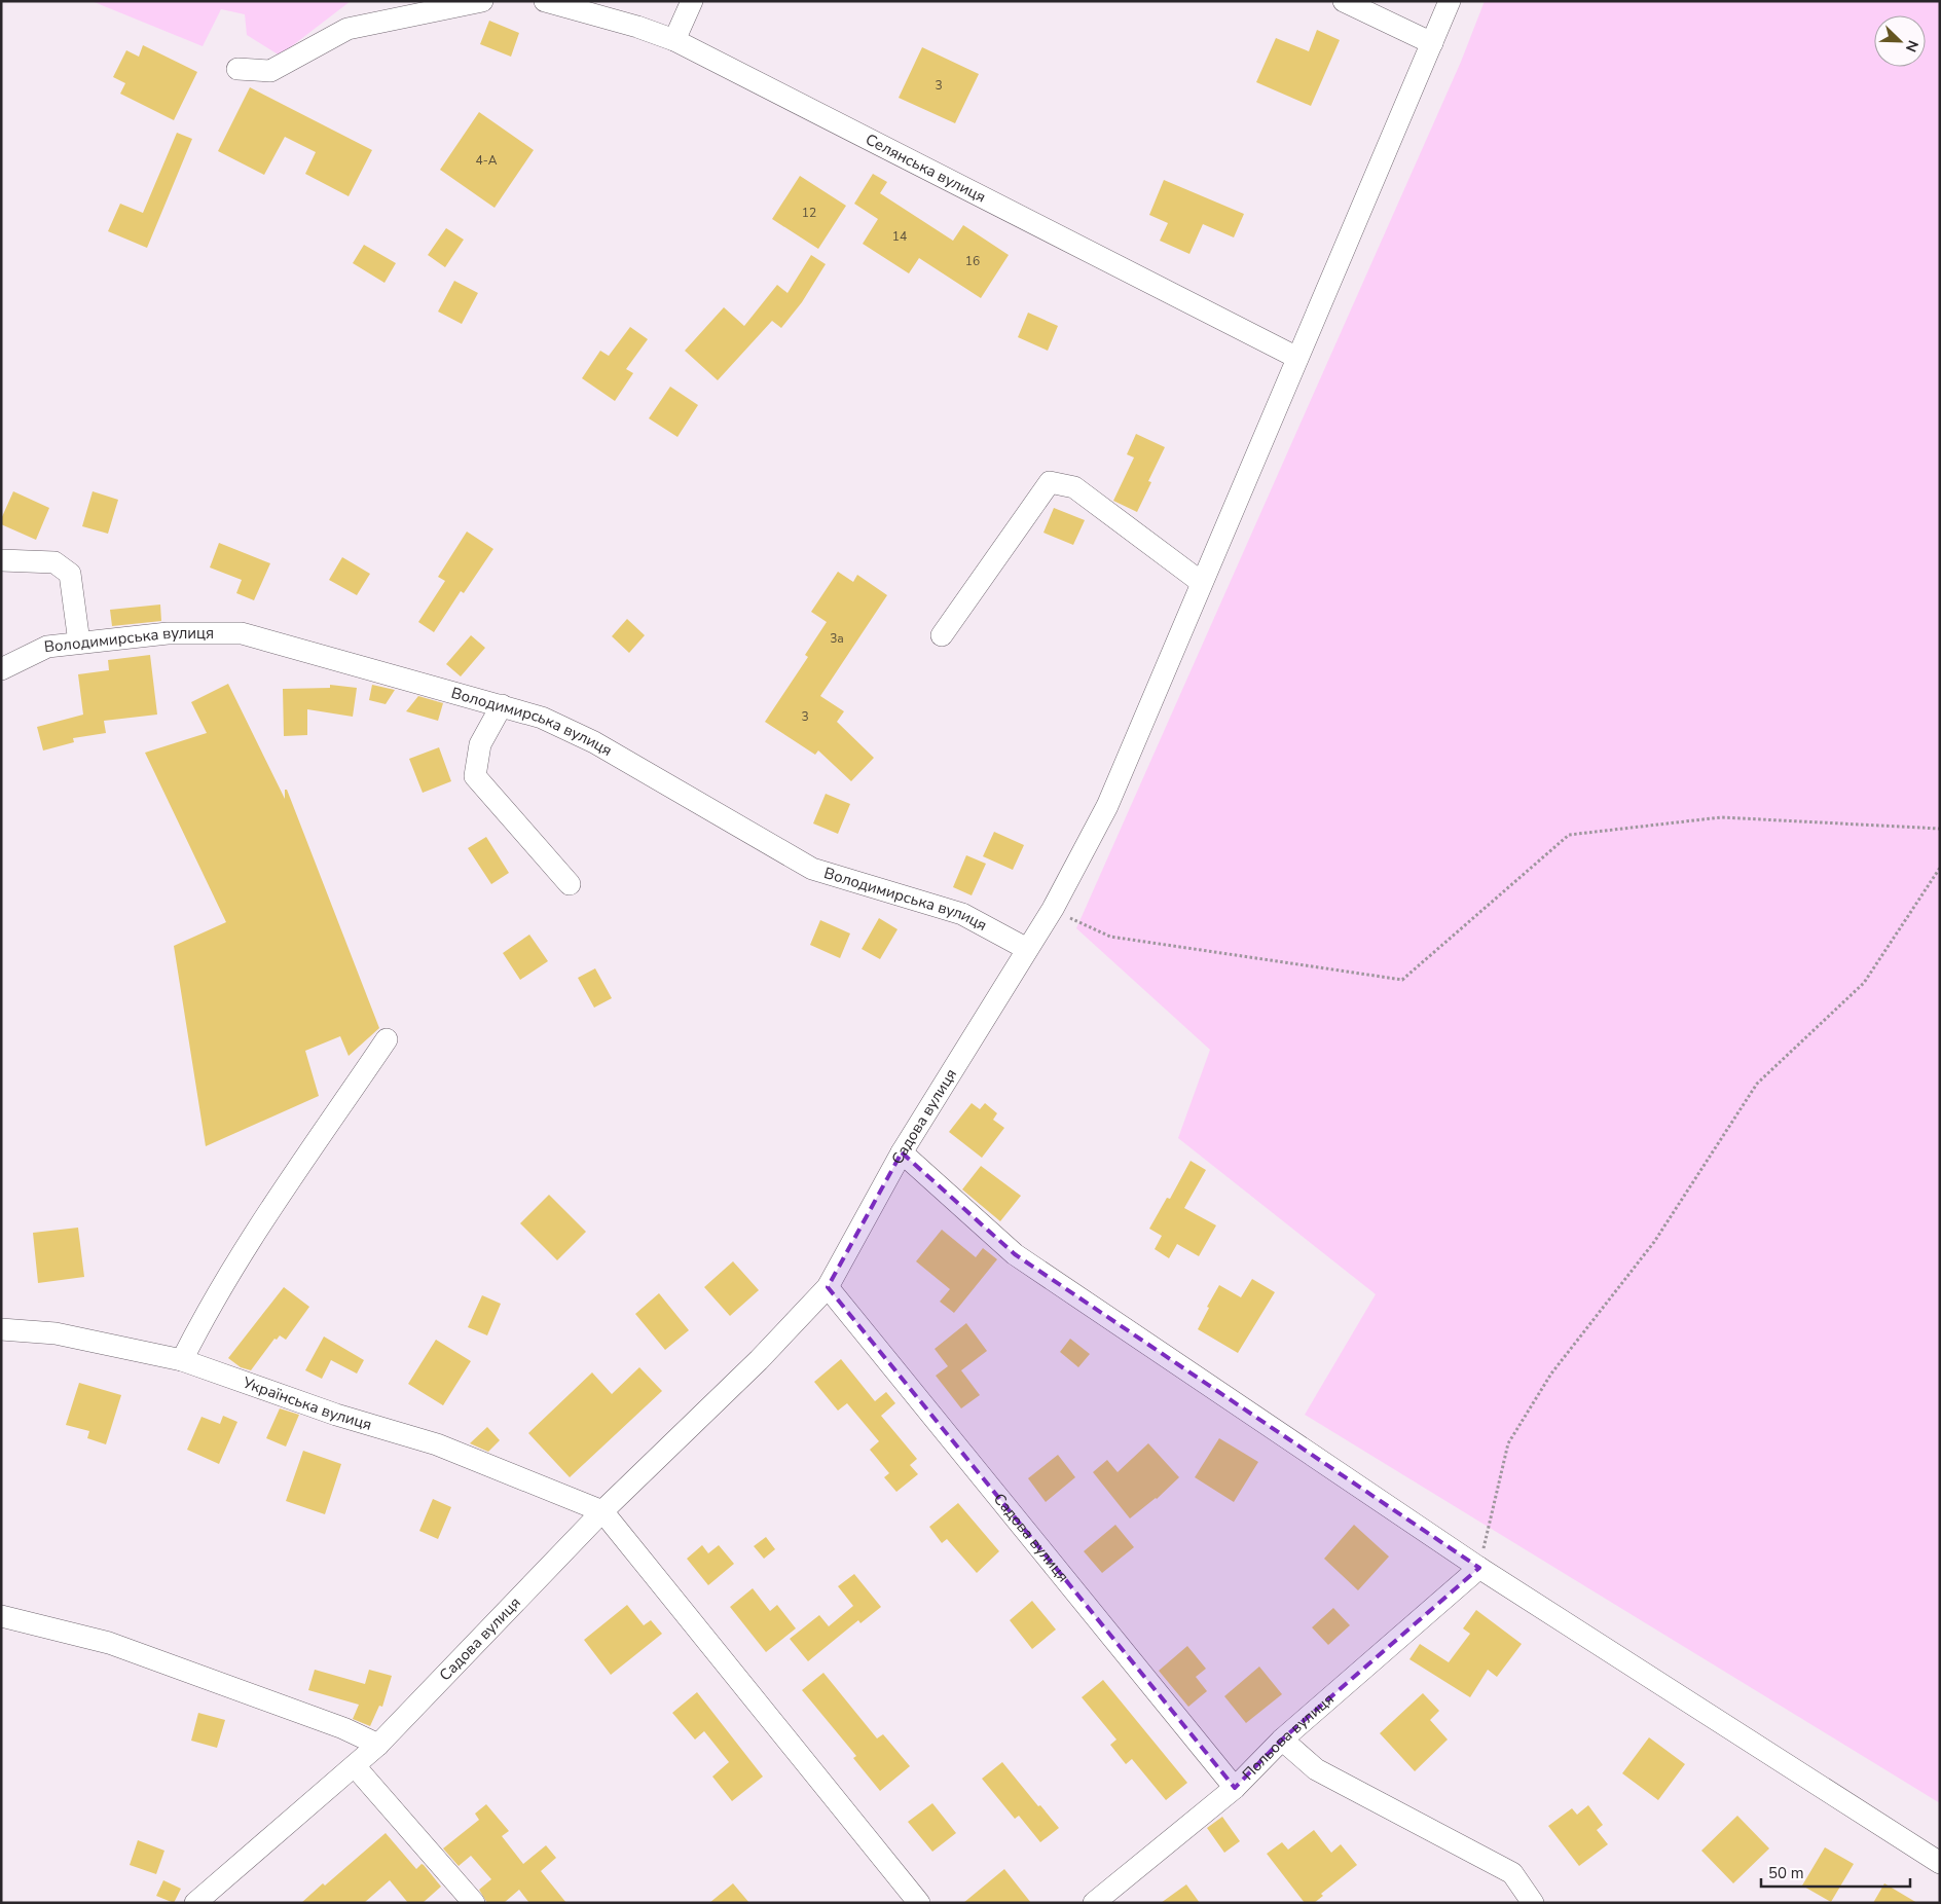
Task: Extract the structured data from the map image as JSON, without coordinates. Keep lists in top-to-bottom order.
{
  "streets": {
    "street": [
      "Селянська вулиця",
      "Володимирська вулиця",
      "Садова вулиця",
      "Українська вулиця",
      "Польова вулиця"
    ]
  },
  "crossings": [
    ["Селянська вулиця", "Садова вулиця"],
    ["Володимирська вулиця", "Садова вулиця"],
    ["Садова вулиця", "Українська вулиця"],
    ["Садова вулиця", "Польова вулиця"]
  ],
  "house_numbers": [
    "3",
    "4-А",
    "12",
    "14",
    "16",
    "3а",
    "3"
  ],
  "scale_bar": "50 m",
  "north": "bottom right"
}
